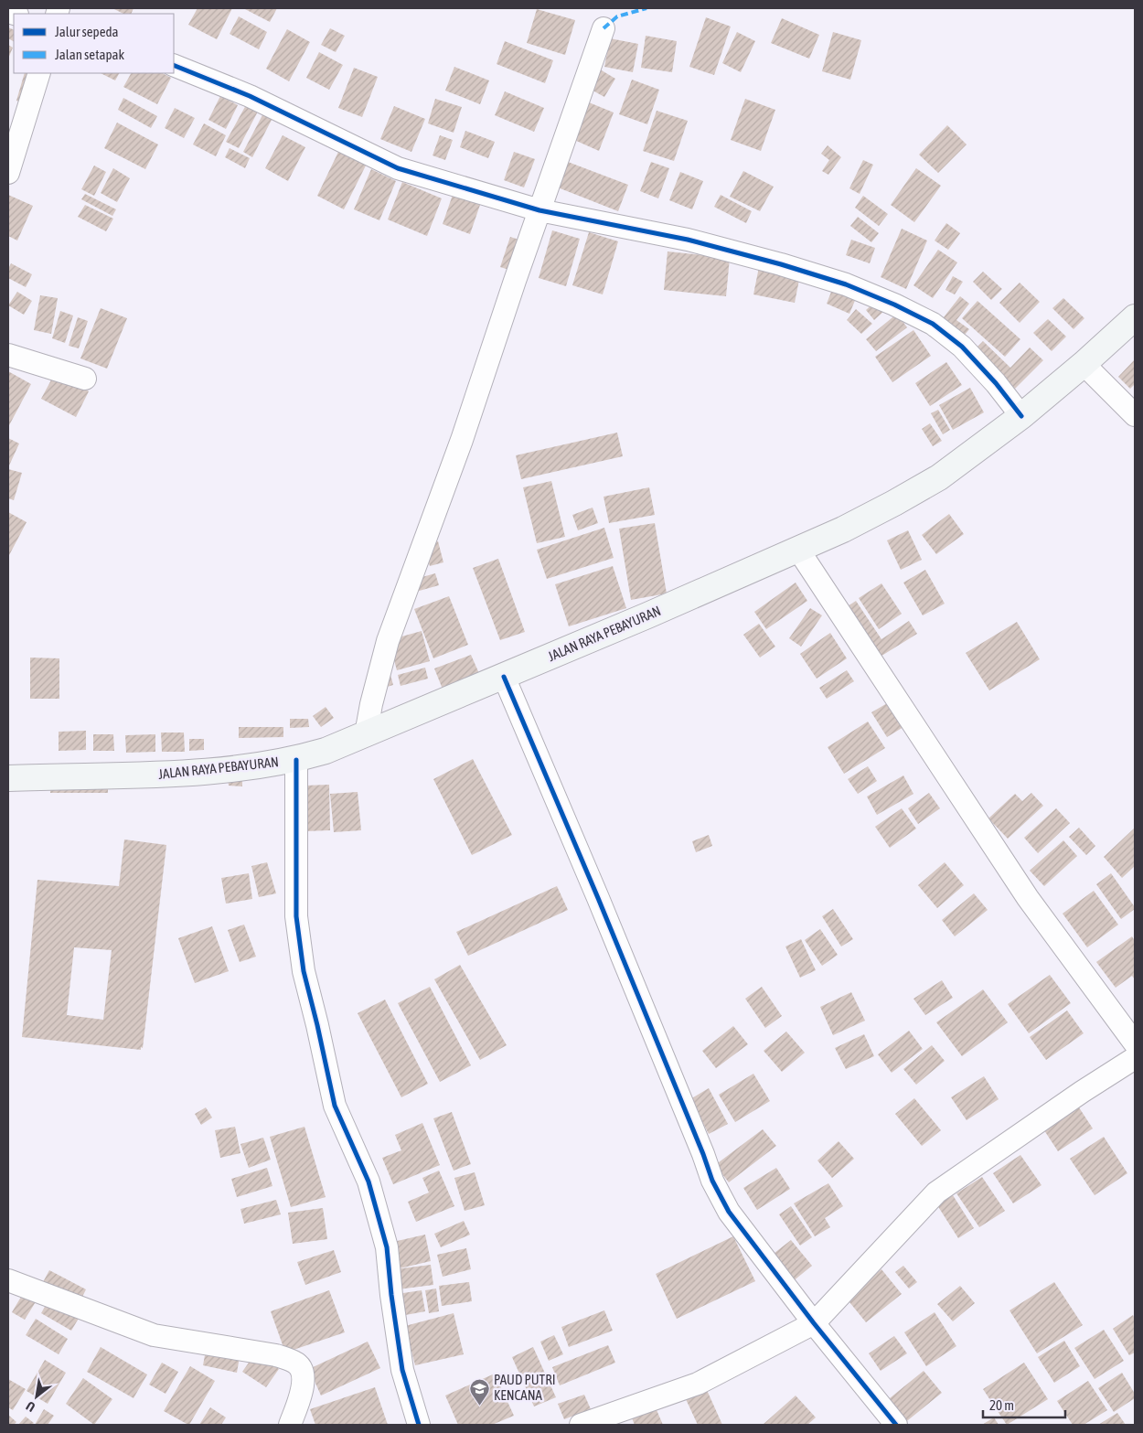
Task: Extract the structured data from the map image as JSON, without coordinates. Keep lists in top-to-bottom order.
{
  "streets": {
    "main road": ["JALAN RAYA PEBAYURAN"]
  },
  "places": {
    "school or university": ["PAUD PUTRI KENCANA"]
  },
  "legend": ["Jalur sepeda", "Jalan setapak"],
  "scale_bar": "20 m",
  "north": "bottom left"
}
